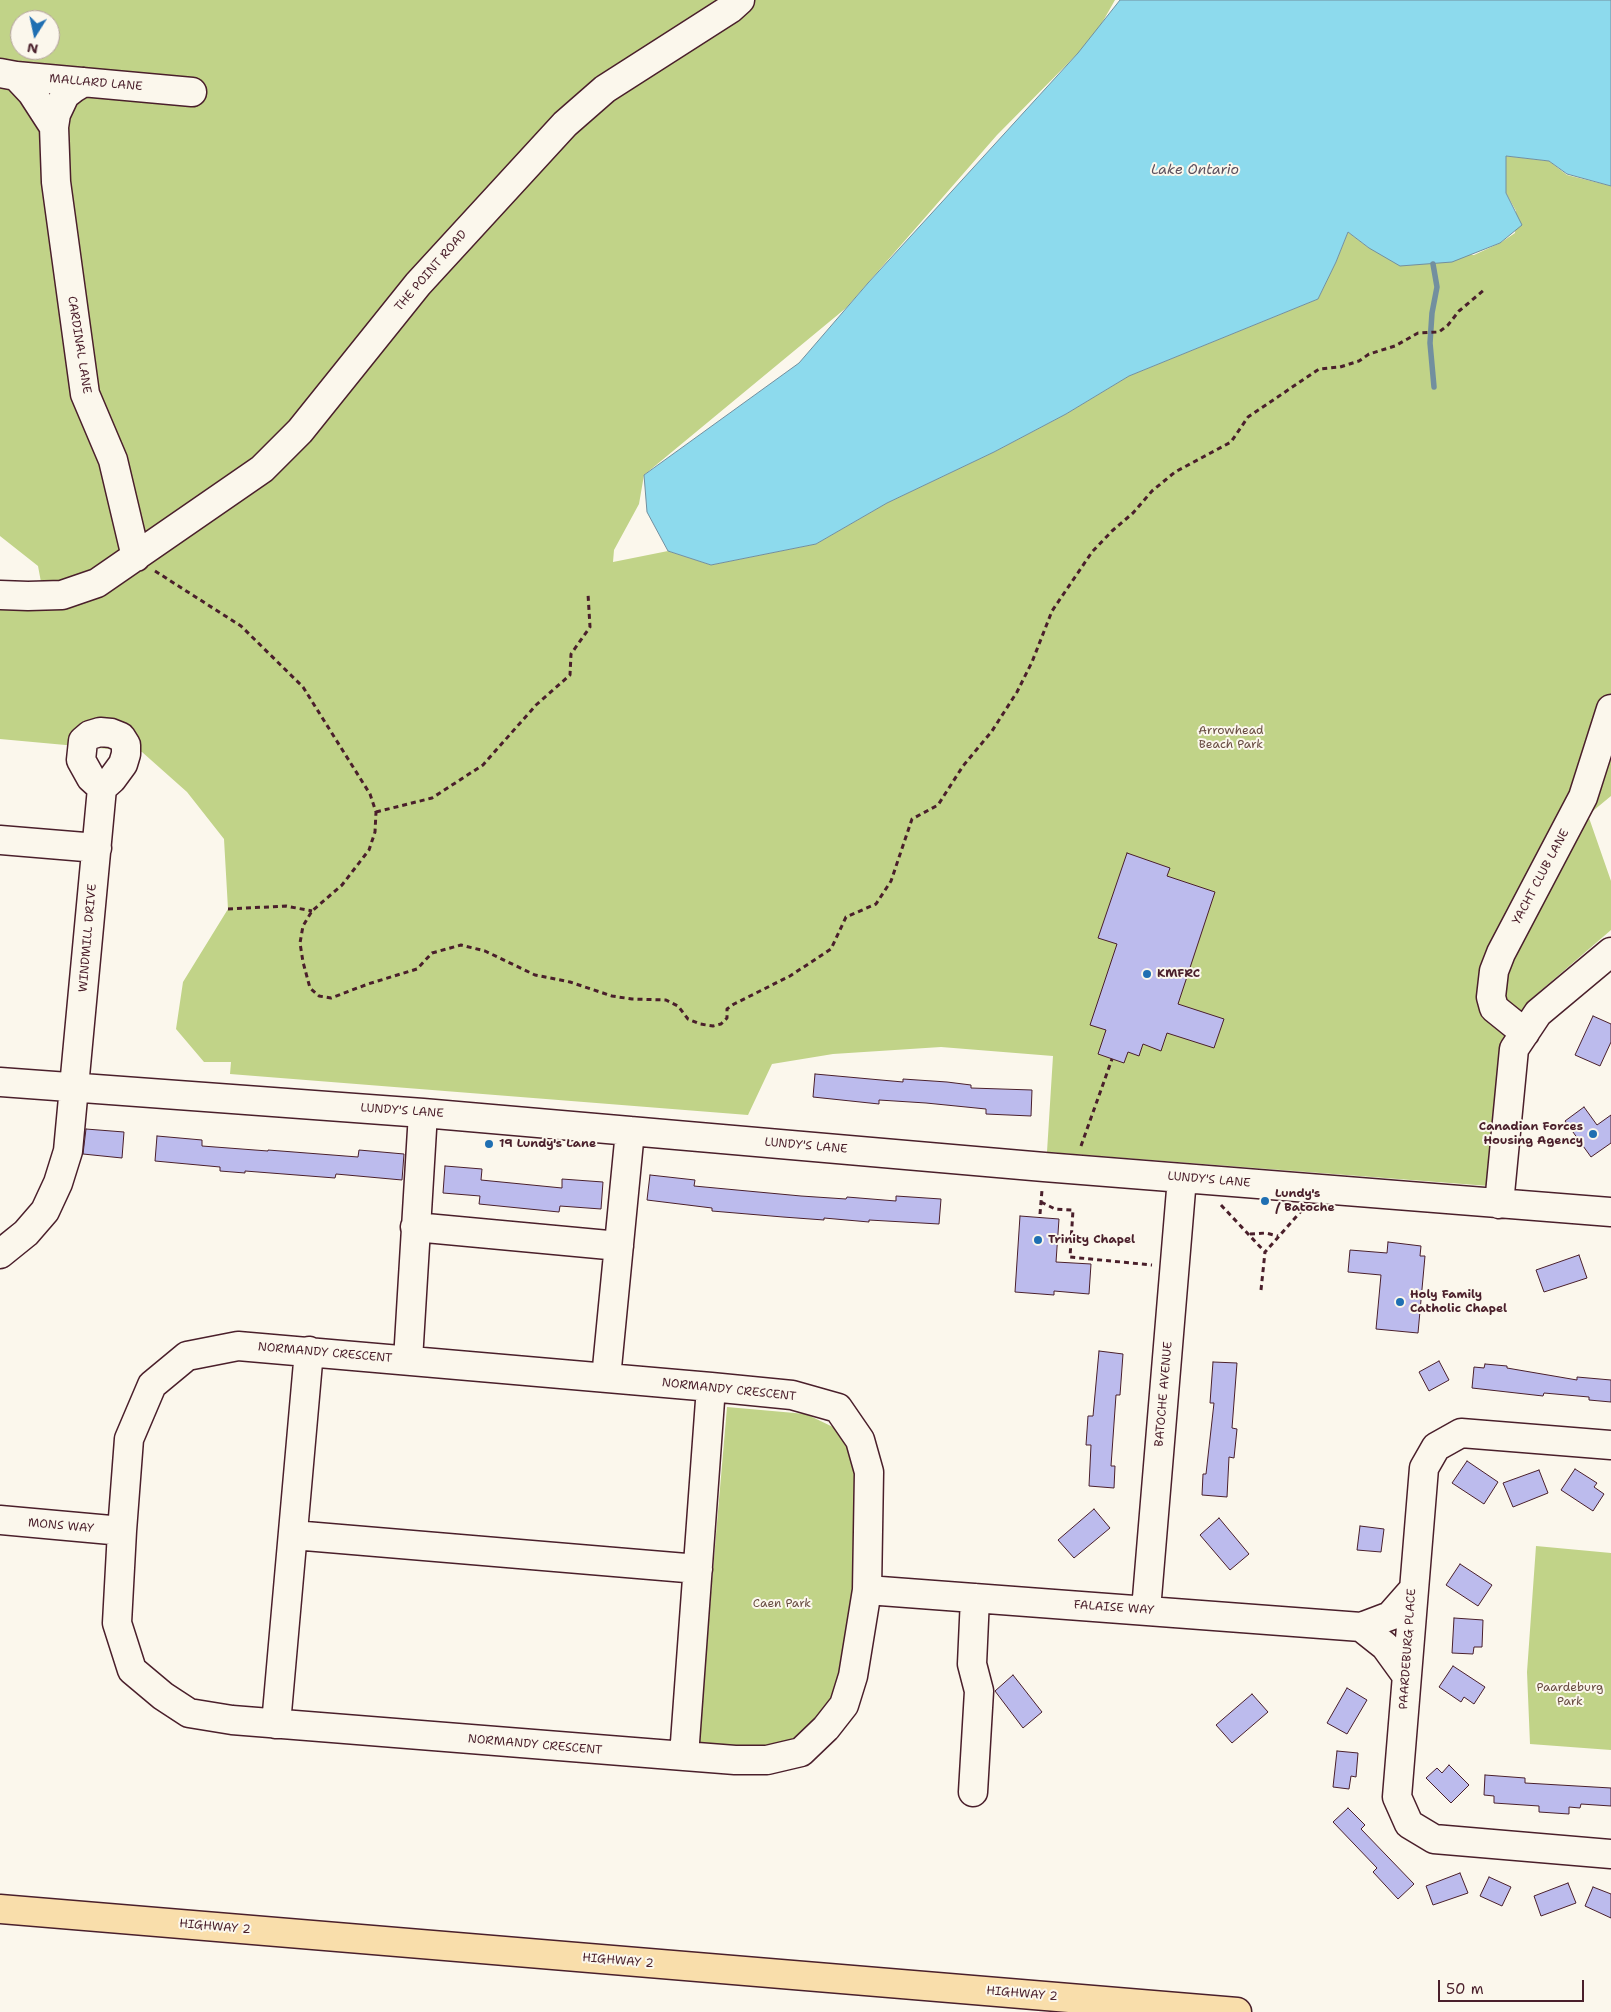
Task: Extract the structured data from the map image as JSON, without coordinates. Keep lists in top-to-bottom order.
{
  "streets": {
    "main road": ["HIGHWAY 2"],
    "street": [
      "MALLARD LANE",
      "THE POINT ROAD",
      "CARDINAL LANE",
      "YACHT CLUB LANE",
      "WINDMILL DRIVE",
      "LUNDY'S LANE",
      "NORMANDY CRESCENT",
      "BATOCHE AVENUE",
      "MONS WAY",
      "FALAISE WAY",
      "PAARDEBURG PLACE"
    ]
  },
  "crossings": [
    ["MALLARD LANE", "CARDINAL LANE"],
    ["THE POINT ROAD", "CARDINAL LANE"],
    ["WINDMILL DRIVE", "LUNDY'S LANE"],
    ["LUNDY'S LANE", "BATOCHE AVENUE"],
    ["NORMANDY CRESCENT", "MONS WAY"],
    ["NORMANDY CRESCENT", "FALAISE WAY"],
    ["BATOCHE AVENUE", "FALAISE WAY"]
  ],
  "water": ["Lake Ontario"],
  "parks": ["Arrowhead Beach Park", "Caen Park", "Paardeburg Park"],
  "places": [
    "KMFRC",
    "Canadian Forces Housing Agency",
    "19 Lundy's Lane",
    "Lundy's / Batoche",
    "Trinity Chapel",
    "Holy Family Catholic Chapel"
  ],
  "scale_bar": "50 m",
  "north": "bottom"
}
